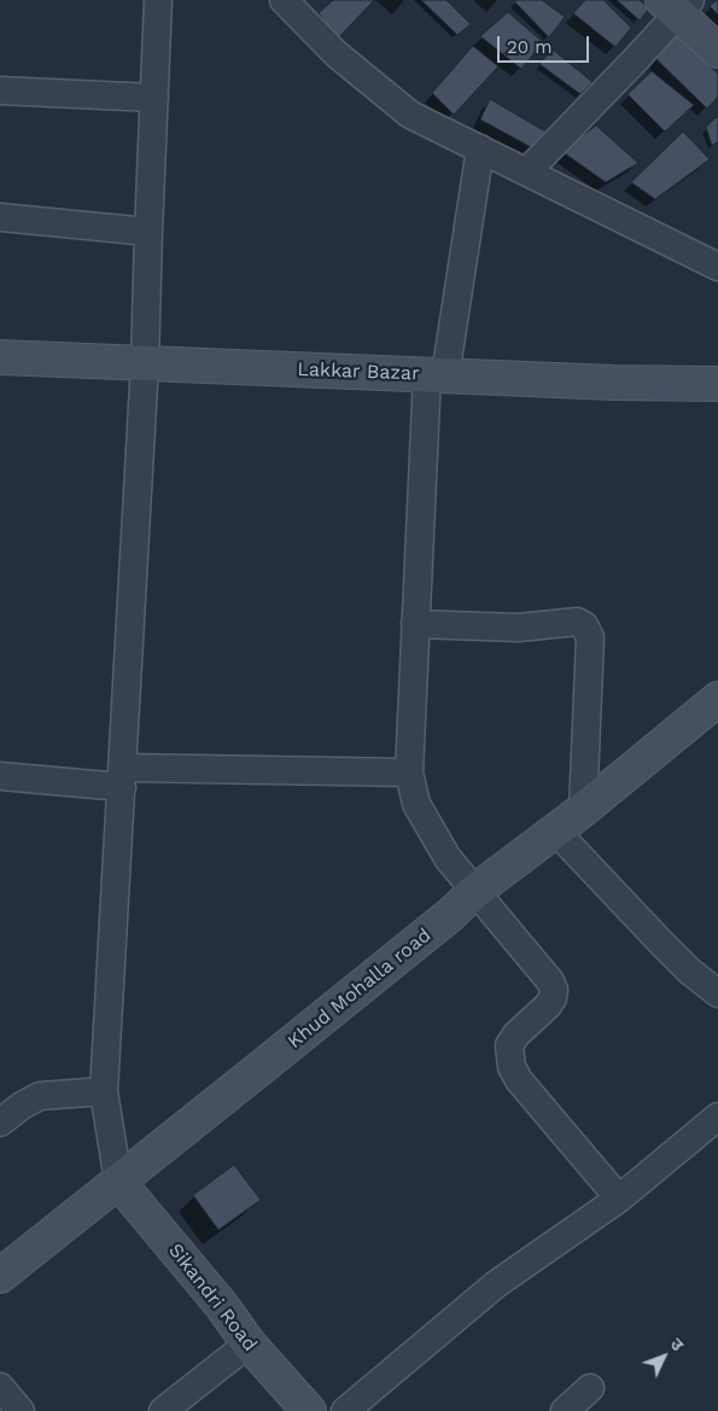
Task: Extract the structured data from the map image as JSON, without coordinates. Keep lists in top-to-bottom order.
{
  "streets": {
    "street": ["Lakkar Bazar", "Khud Mohalla road", "Sikandri Road"]
  },
  "crossings": [
    ["Khud Mohalla road", "Sikandri Road"]
  ],
  "scale_bar": "20 m",
  "north": "top right"
}
